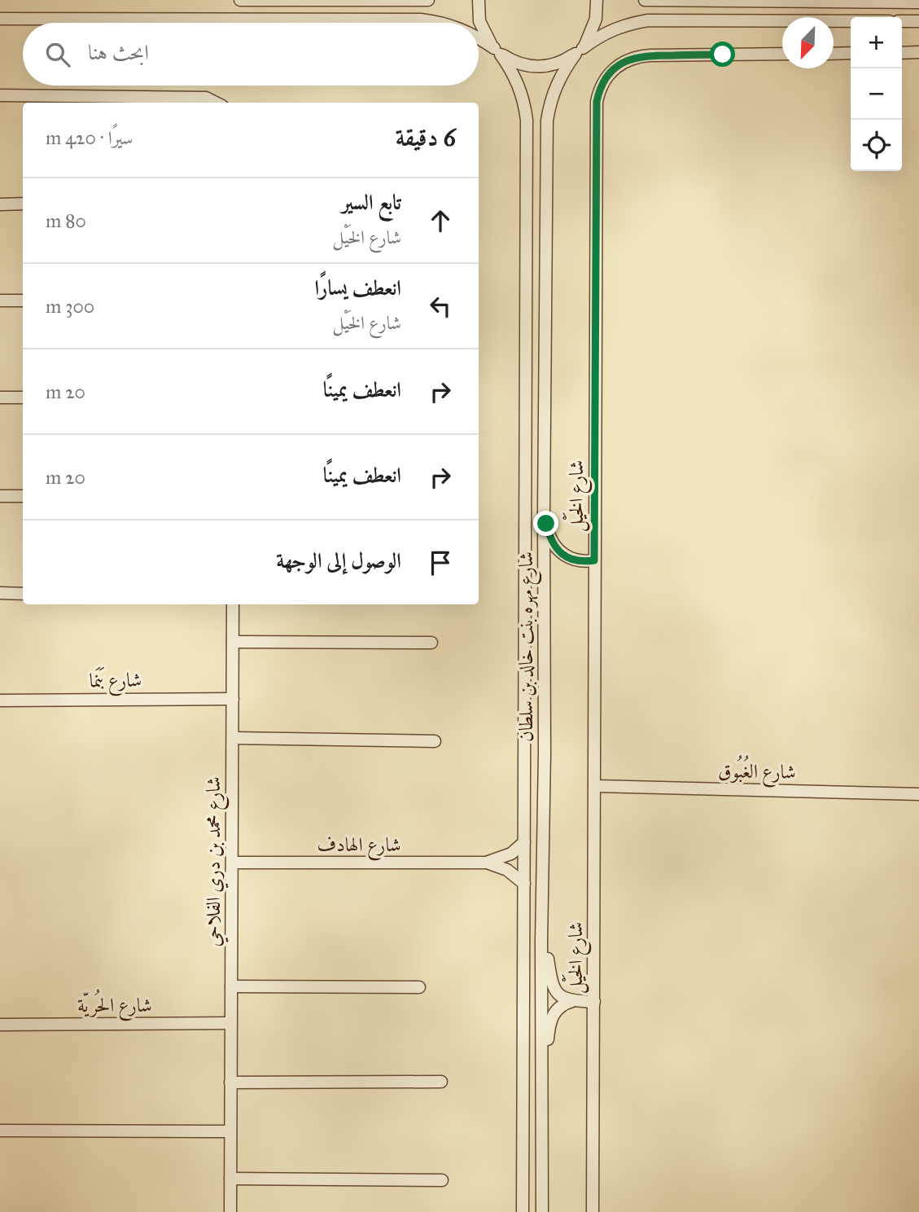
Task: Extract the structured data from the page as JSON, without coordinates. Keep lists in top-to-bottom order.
{
  "streets": {
    "street": [
      "شارع الخَيْل",
      "شارع مهره بنت خالد بن سلطان",
      "شارع بَنَما",
      "شارع الغُبُوق",
      "شارع الهادف",
      "شارع محمد بن دري الفلاحي",
      "شارع الحُريّة"
    ]
  },
  "crossings": [
    ["شارع الخَيْل", "شارع الغُبُوق"],
    ["شارع مهره بنت خالد بن سلطان", "شارع الهادف"],
    ["شارع بَنَما", "شارع محمد بن دري الفلاحي"],
    ["شارع الهادف", "شارع محمد بن دري الفلاحي"],
    ["شارع محمد بن دري الفلاحي", "شارع الحُريّة"]
  ],
  "north": "bottom left",
  "page": {
    "map_buttons": ["+", "−"],
    "search": "ابحث هنا",
    "heading": ["6 دقيقة", "سيرًا · 420 m"],
    "list": [
      ["تابع السير", "شارع الخَيْل", "80 m"],
      ["انعطف يسارًا", "شارع الخَيْل", "300 m"],
      ["انعطف يمينًا", "20 m"],
      ["انعطف يمينًا", "20 m"],
      "الوصول إلى الوجهة"
    ]
  }
}
